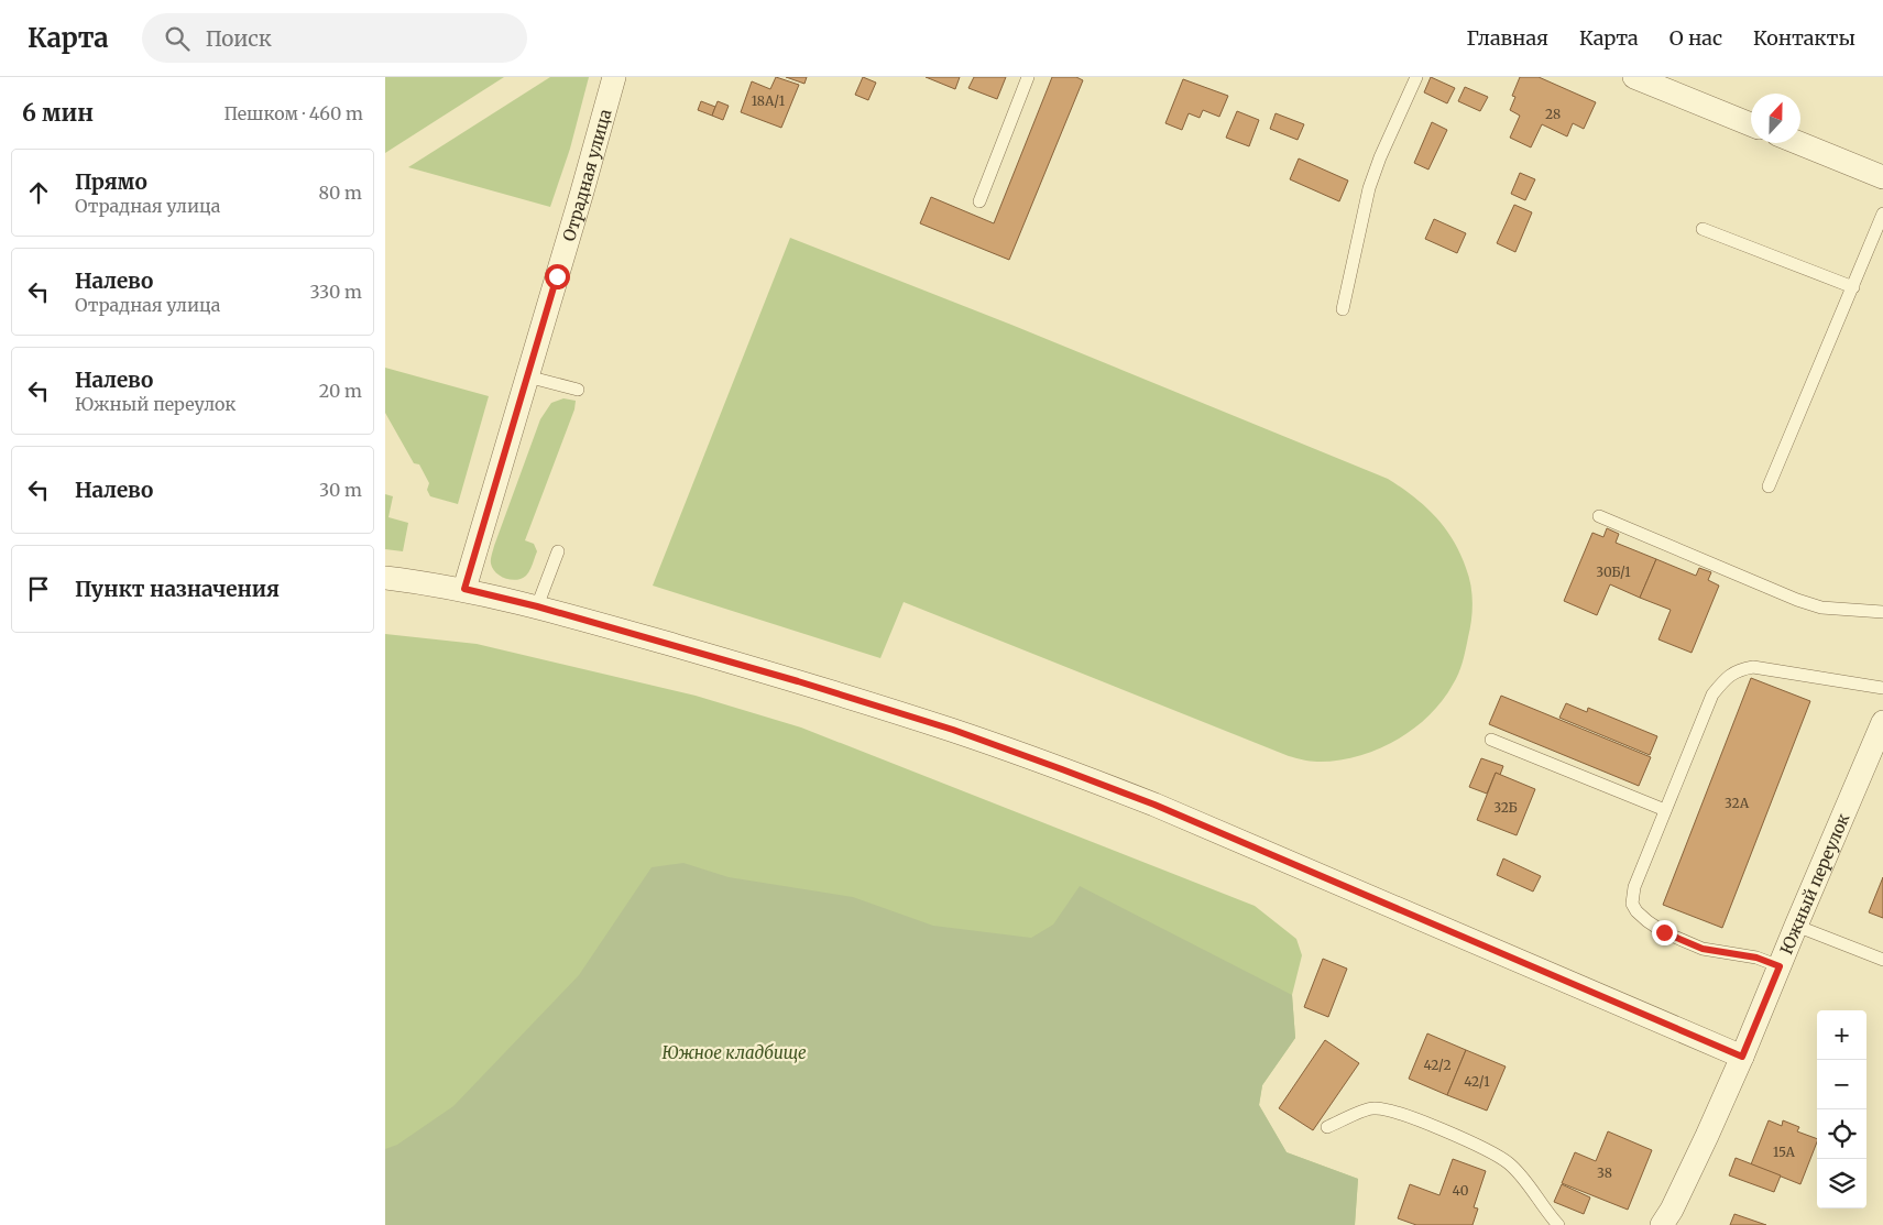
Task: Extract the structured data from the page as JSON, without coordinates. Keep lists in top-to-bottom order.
{
  "streets": {
    "street": ["Отрадная улица", "Южный переулок"]
  },
  "parks": ["Южное кладбище"],
  "house_numbers": [
    "18А/1",
    "28",
    "30Б/1",
    "32А",
    "32Б",
    "42/2",
    "42/1",
    "15А",
    "38",
    "40"
  ],
  "north": "top",
  "page": {
    "header": "Карта",
    "search": "Поиск",
    "nav": [
      "Главная",
      "Карта",
      "О нас",
      "Контакты"
    ],
    "heading": ["6 мин", "Пешком · 460 m"],
    "list": [
      ["Прямо", "Отрадная улица", "80 m"],
      ["Налево", "Отрадная улица", "330 m"],
      ["Налево", "Южный переулок", "20 m"],
      ["Налево", "30 m"],
      "Пункт назначения"
    ],
    "map_buttons": ["+", "−"]
  }
}
